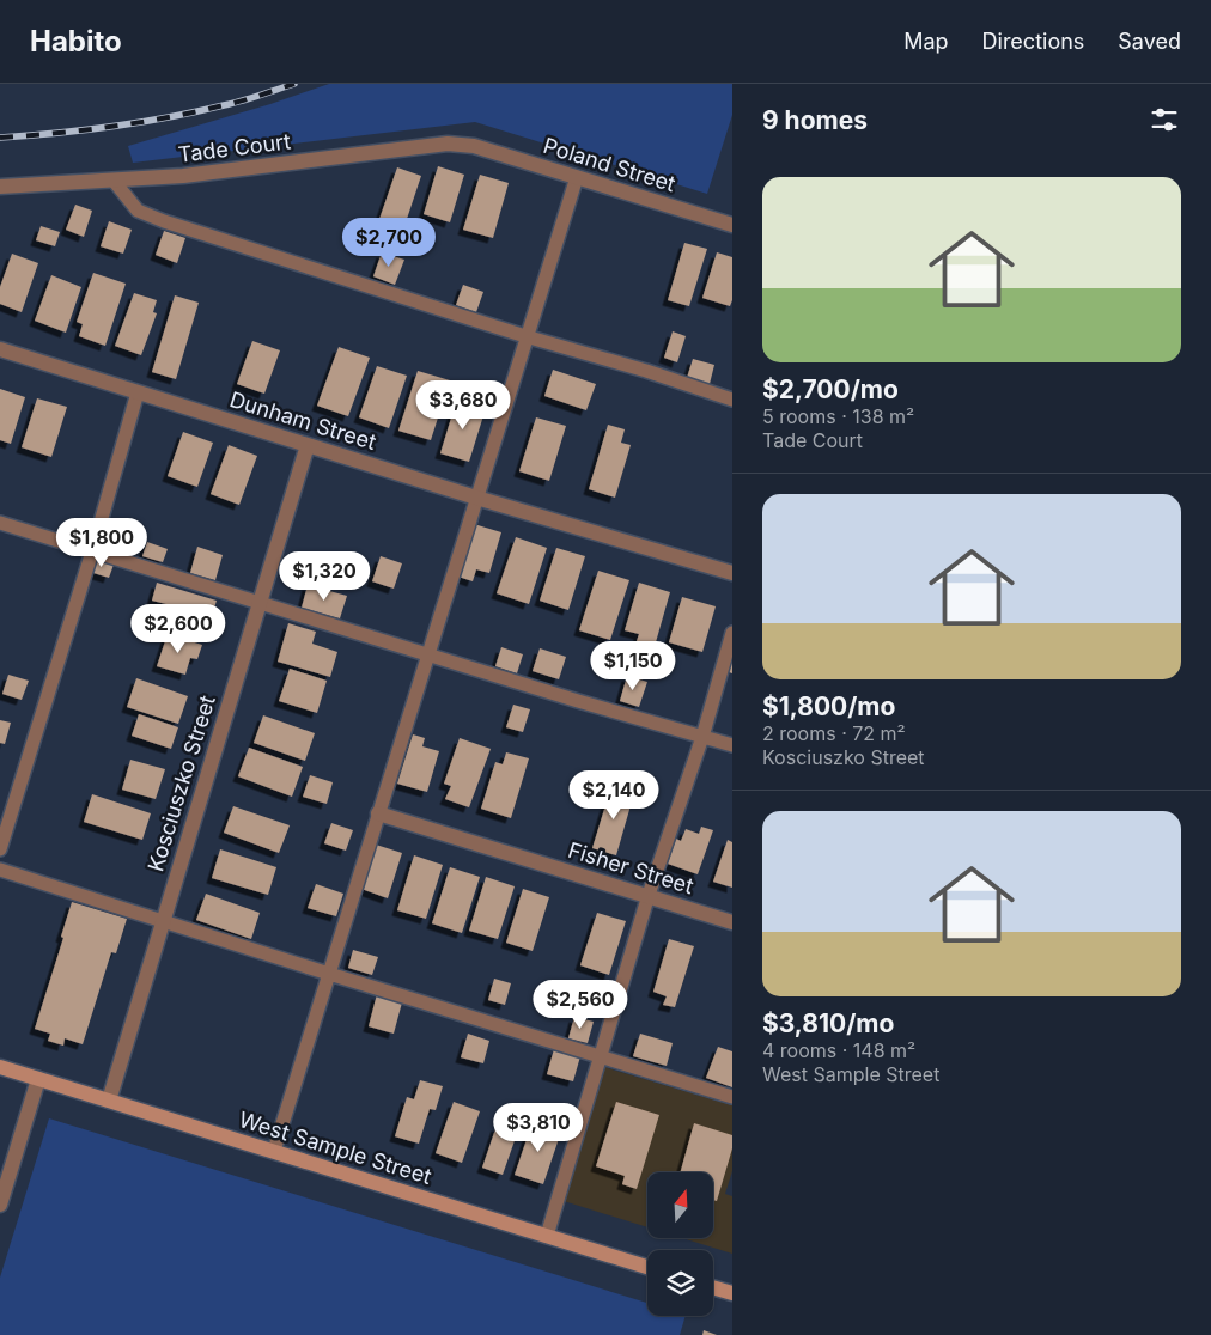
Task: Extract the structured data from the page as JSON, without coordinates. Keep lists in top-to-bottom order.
{
  "streets": {
    "main road": ["West Sample Street"],
    "street": [
      "Tade Court",
      "Poland Street",
      "Dunham Street",
      "Kosciuszko Street",
      "Fisher Street"
    ]
  },
  "crossings": [
    ["Tade Court", "Poland Street"],
    ["Dunham Street", "Kosciuszko Street"],
    ["Kosciuszko Street", "West Sample Street"]
  ],
  "north": "top",
  "page": {
    "header": "Habito",
    "nav": ["Map", "Directions", "Saved"],
    "heading": "9 homes",
    "list": [
      {
        "name": "$2,700/mo",
        "note": "5 rooms · 138 m² · Tade Court"
      },
      {
        "name": "$1,800/mo",
        "note": "2 rooms · 72 m² · Kosciuszko Street"
      },
      {
        "name": "$3,810/mo",
        "note": "4 rooms · 148 m² · West Sample Street"
      }
    ],
    "price": [
      "$2,700",
      "$3,680",
      "$1,800",
      "$1,320",
      "$2,600",
      "$1,150",
      "$2,140",
      "$2,560",
      "$3,810"
    ]
  }
}
